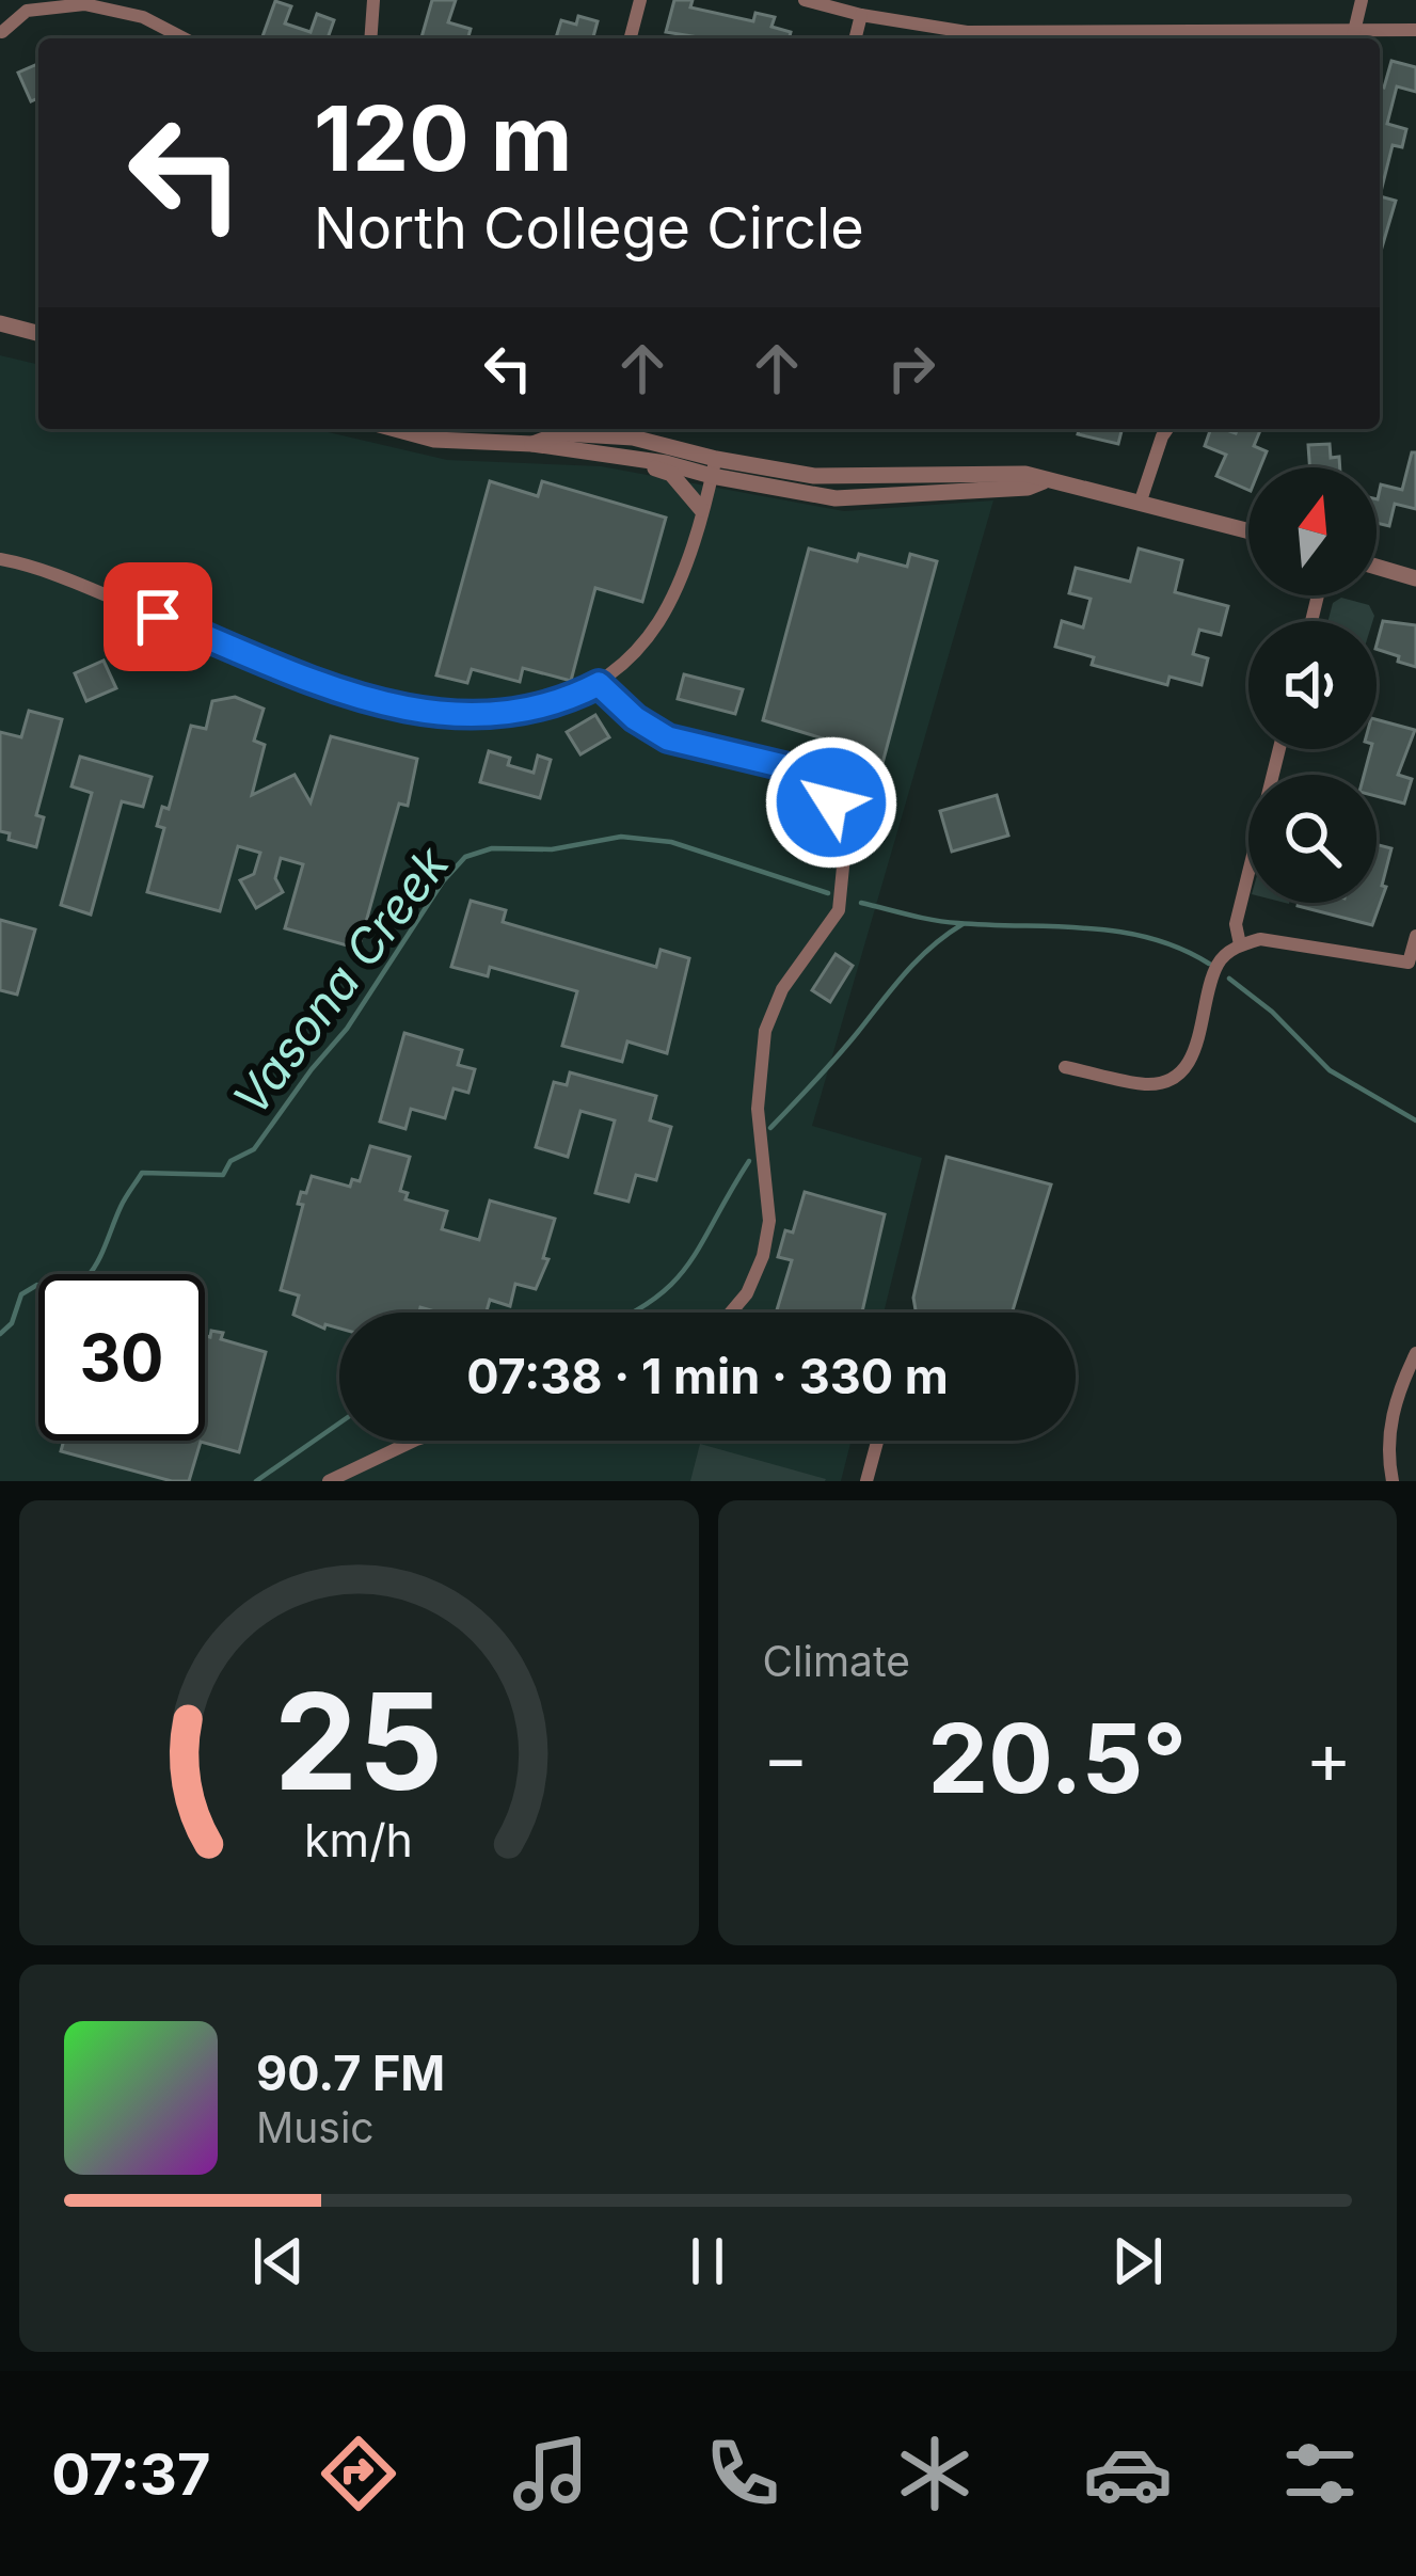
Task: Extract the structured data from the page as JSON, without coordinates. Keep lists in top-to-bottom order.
{
  "water": ["Vasona Creek"],
  "north": "top",
  "page": {
    "turn": ["120 m", "North College Circle"],
    "limit": "30",
    "trip": "07:38 · 1 min · 330 m",
    "tile": "Climate",
    "heat": ["−", "20.5°", "+"],
    "song": ["90.7 FM", "Music"],
    "tabs": "07:37",
    "gauge": ["25", "km/h"]
  }
}
